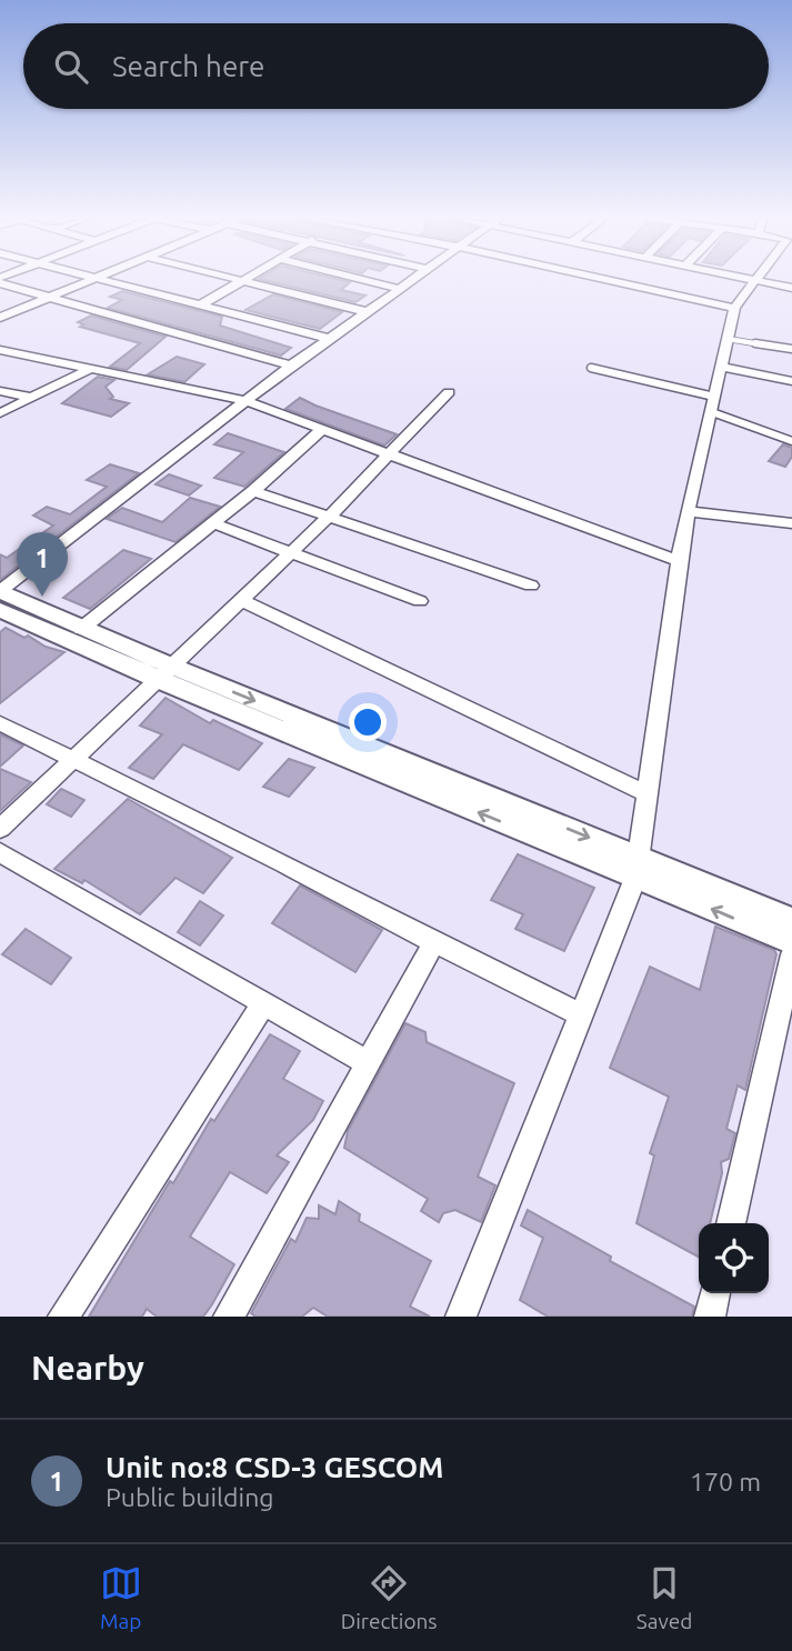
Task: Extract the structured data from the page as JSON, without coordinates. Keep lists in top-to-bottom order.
{
  "page": {
    "search": "Search here",
    "pins": "1",
    "heading": "Nearby",
    "list": [
      {
        "mark": "1",
        "name": "Unit no:8 CSD-3 GESCOM",
        "note": "Public building",
        "value": "170 m"
      }
    ],
    "nav": ["Map", "Directions", "Saved"]
  }
}
